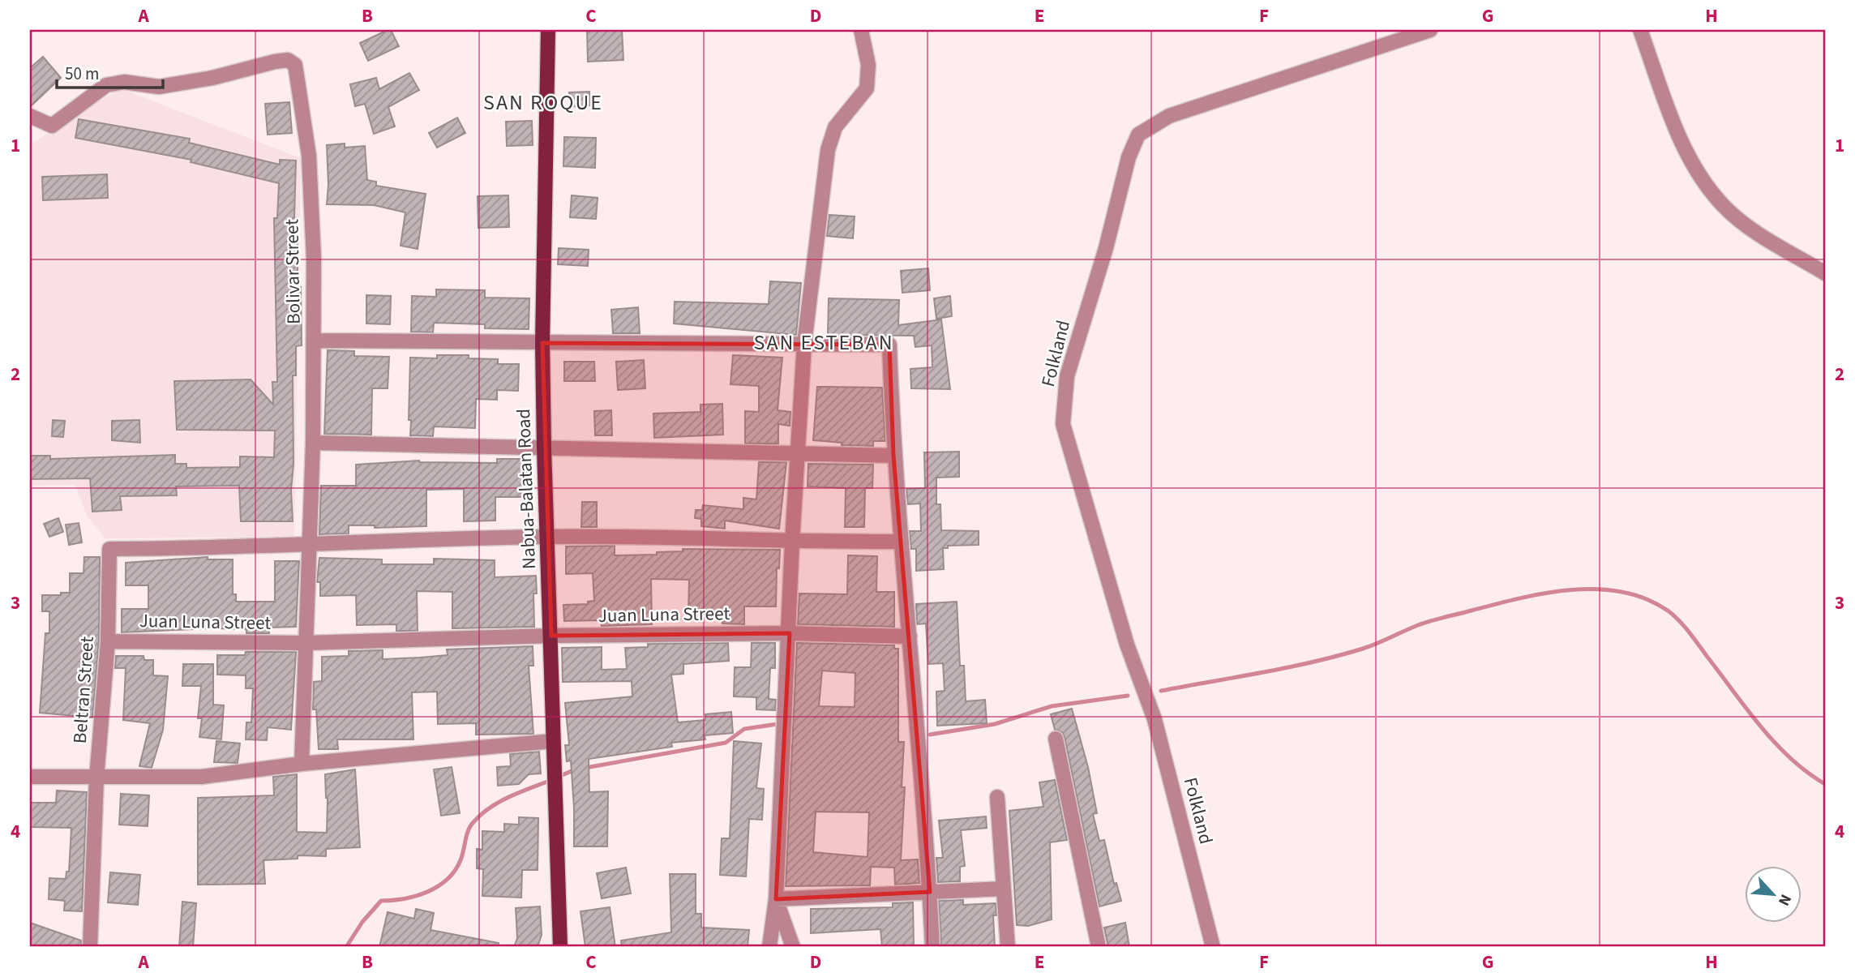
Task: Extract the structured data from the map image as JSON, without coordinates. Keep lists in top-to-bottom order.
{
  "streets": {
    "main road": ["Nabua-Balatan Road"],
    "street": [
      "Bolivar Street",
      "Folkland",
      "Juan Luna Street",
      "Beltran Street"
    ]
  },
  "crossings": [
    ["Bolivar Street", "Juan Luna Street"],
    ["Bolivar Street", "Beltran Street"],
    ["Nabua-Balatan Road", "Juan Luna Street"],
    ["Juan Luna Street", "Beltran Street"]
  ],
  "districts": ["SAN ROQUE", "SAN ESTEBAN"],
  "scale_bar": "50 m",
  "north": "bottom right",
  "grid": {
    "columns": [
      "A",
      "B",
      "C",
      "D",
      "E",
      "F",
      "G",
      "H"
    ],
    "rows": [
      "1",
      "2",
      "3",
      "4"
    ]
  }
}
